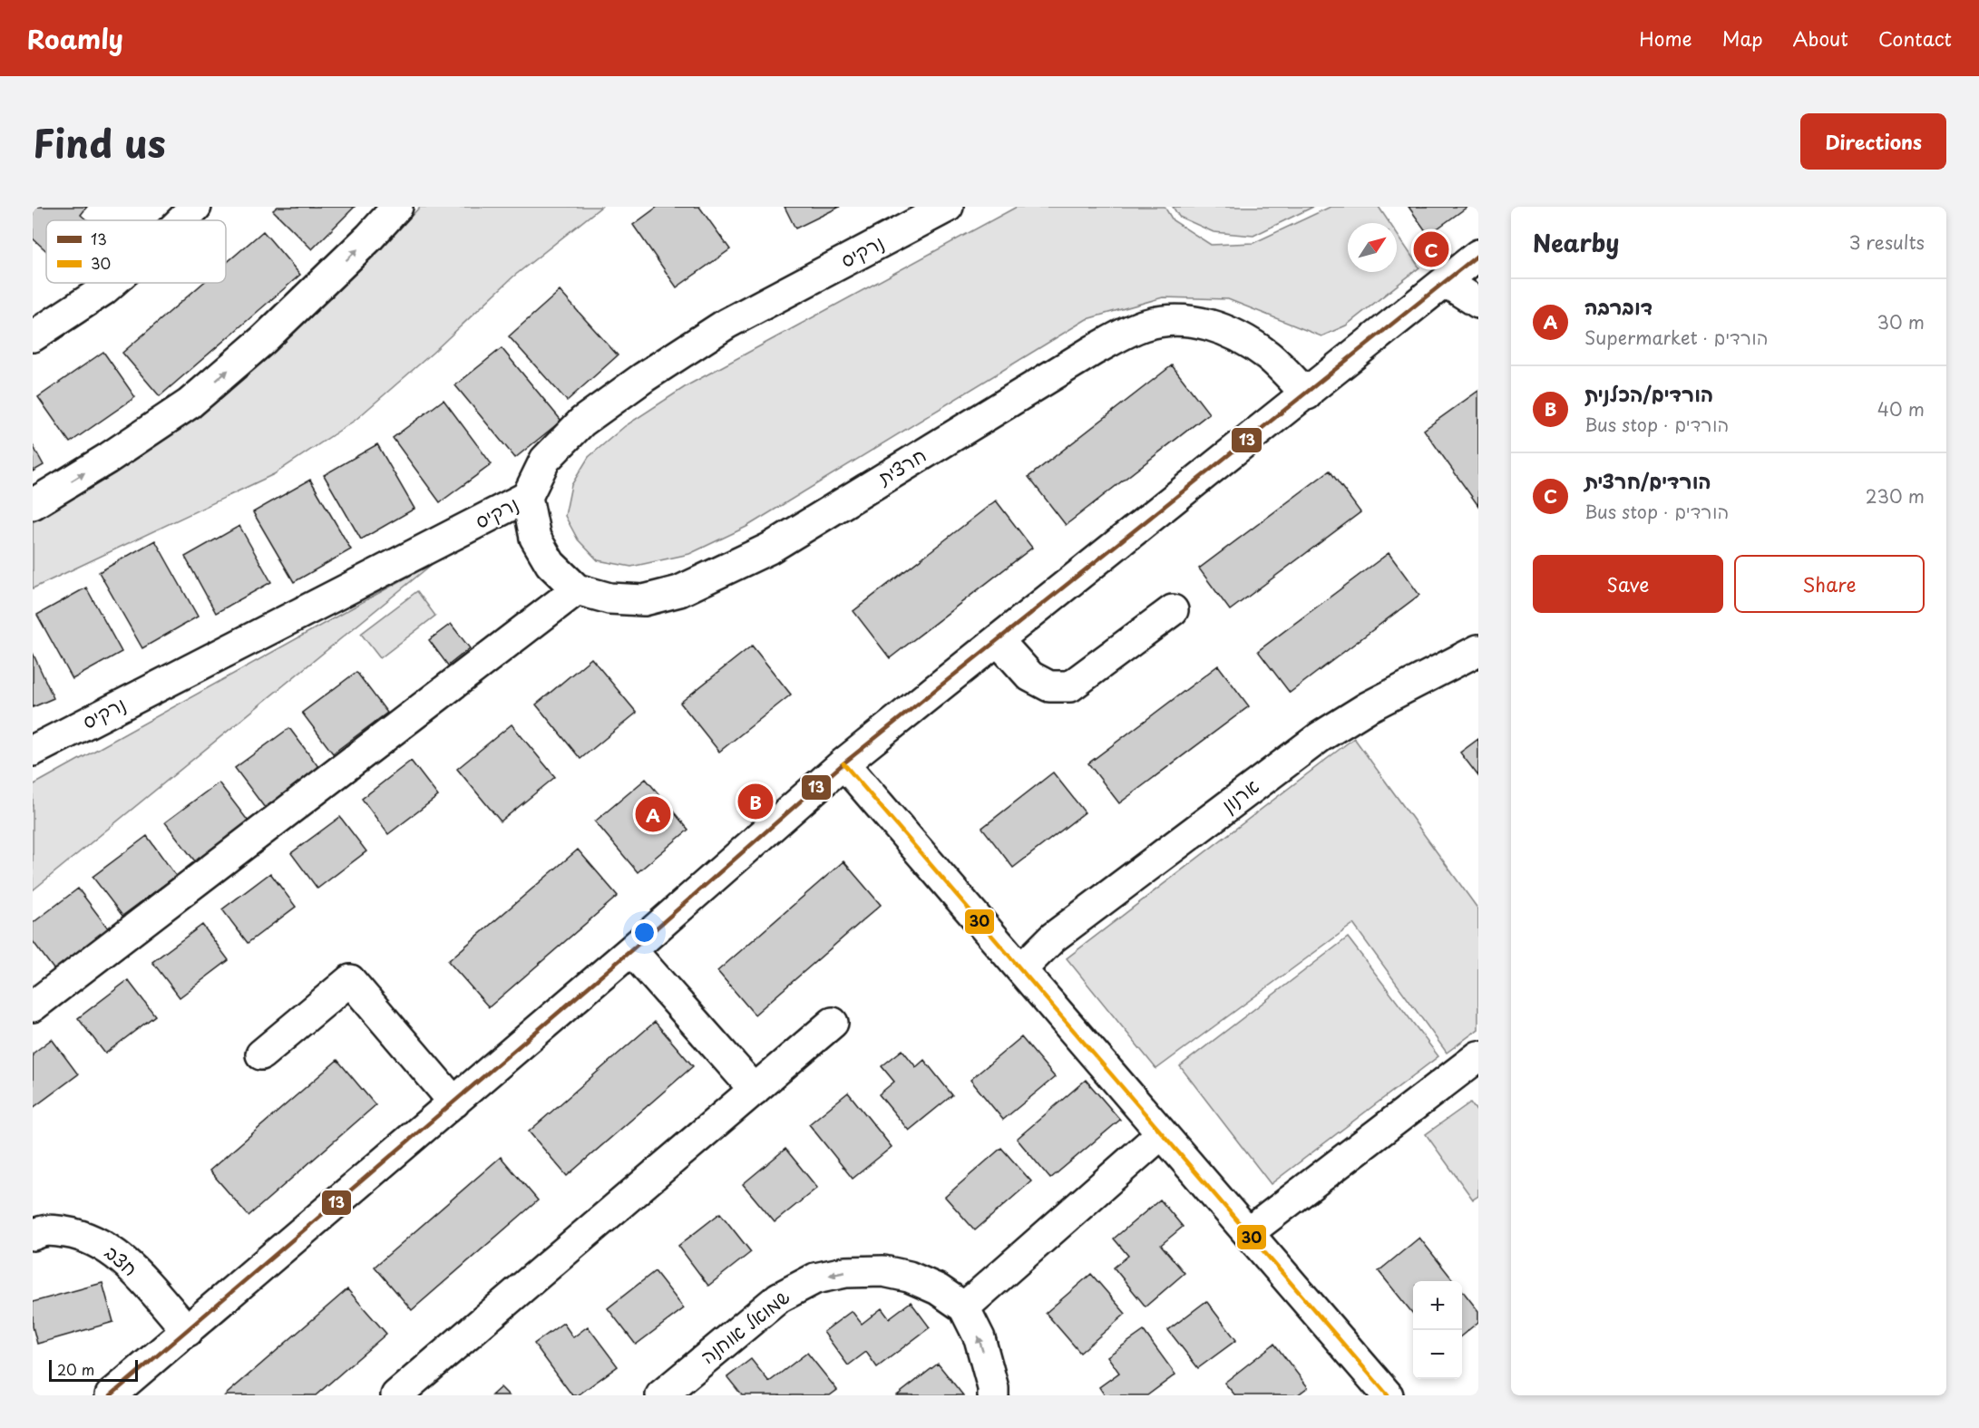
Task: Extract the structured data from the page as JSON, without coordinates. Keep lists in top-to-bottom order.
{
  "streets": {
    "street": [
      "נרקיס",
      "חרצית",
      "ארנון",
      "חצב",
      "שמואל אוחנה"
    ]
  },
  "crossings": [
    ["נרקיס", "חרצית"]
  ],
  "lines": ["transit line 13", "transit line 30"],
  "legend": ["13", "30"],
  "scale_bar": "20 m",
  "north": "top right",
  "page": {
    "header": "Roamly",
    "nav": [
      "Home",
      "Map",
      "About",
      "Contact"
    ],
    "title": "Find us",
    "buttons": [
      "Directions",
      ["Save", "Share"]
    ],
    "heading": ["Nearby", "3 results"],
    "pins": ["C", "B", "A"],
    "list": [
      {
        "mark": "A",
        "name": "דוברבה",
        "note": "Supermarket · הורדים",
        "value": "30 m"
      },
      {
        "mark": "B",
        "name": "הורדים/הכלנית",
        "note": "Bus stop · הורדים",
        "value": "40 m"
      },
      {
        "mark": "C",
        "name": "הורדים/חרצית",
        "note": "Bus stop · הורדים",
        "value": "230 m"
      }
    ],
    "map_buttons": ["+", "−"],
    "scale": "20 m"
  }
}
